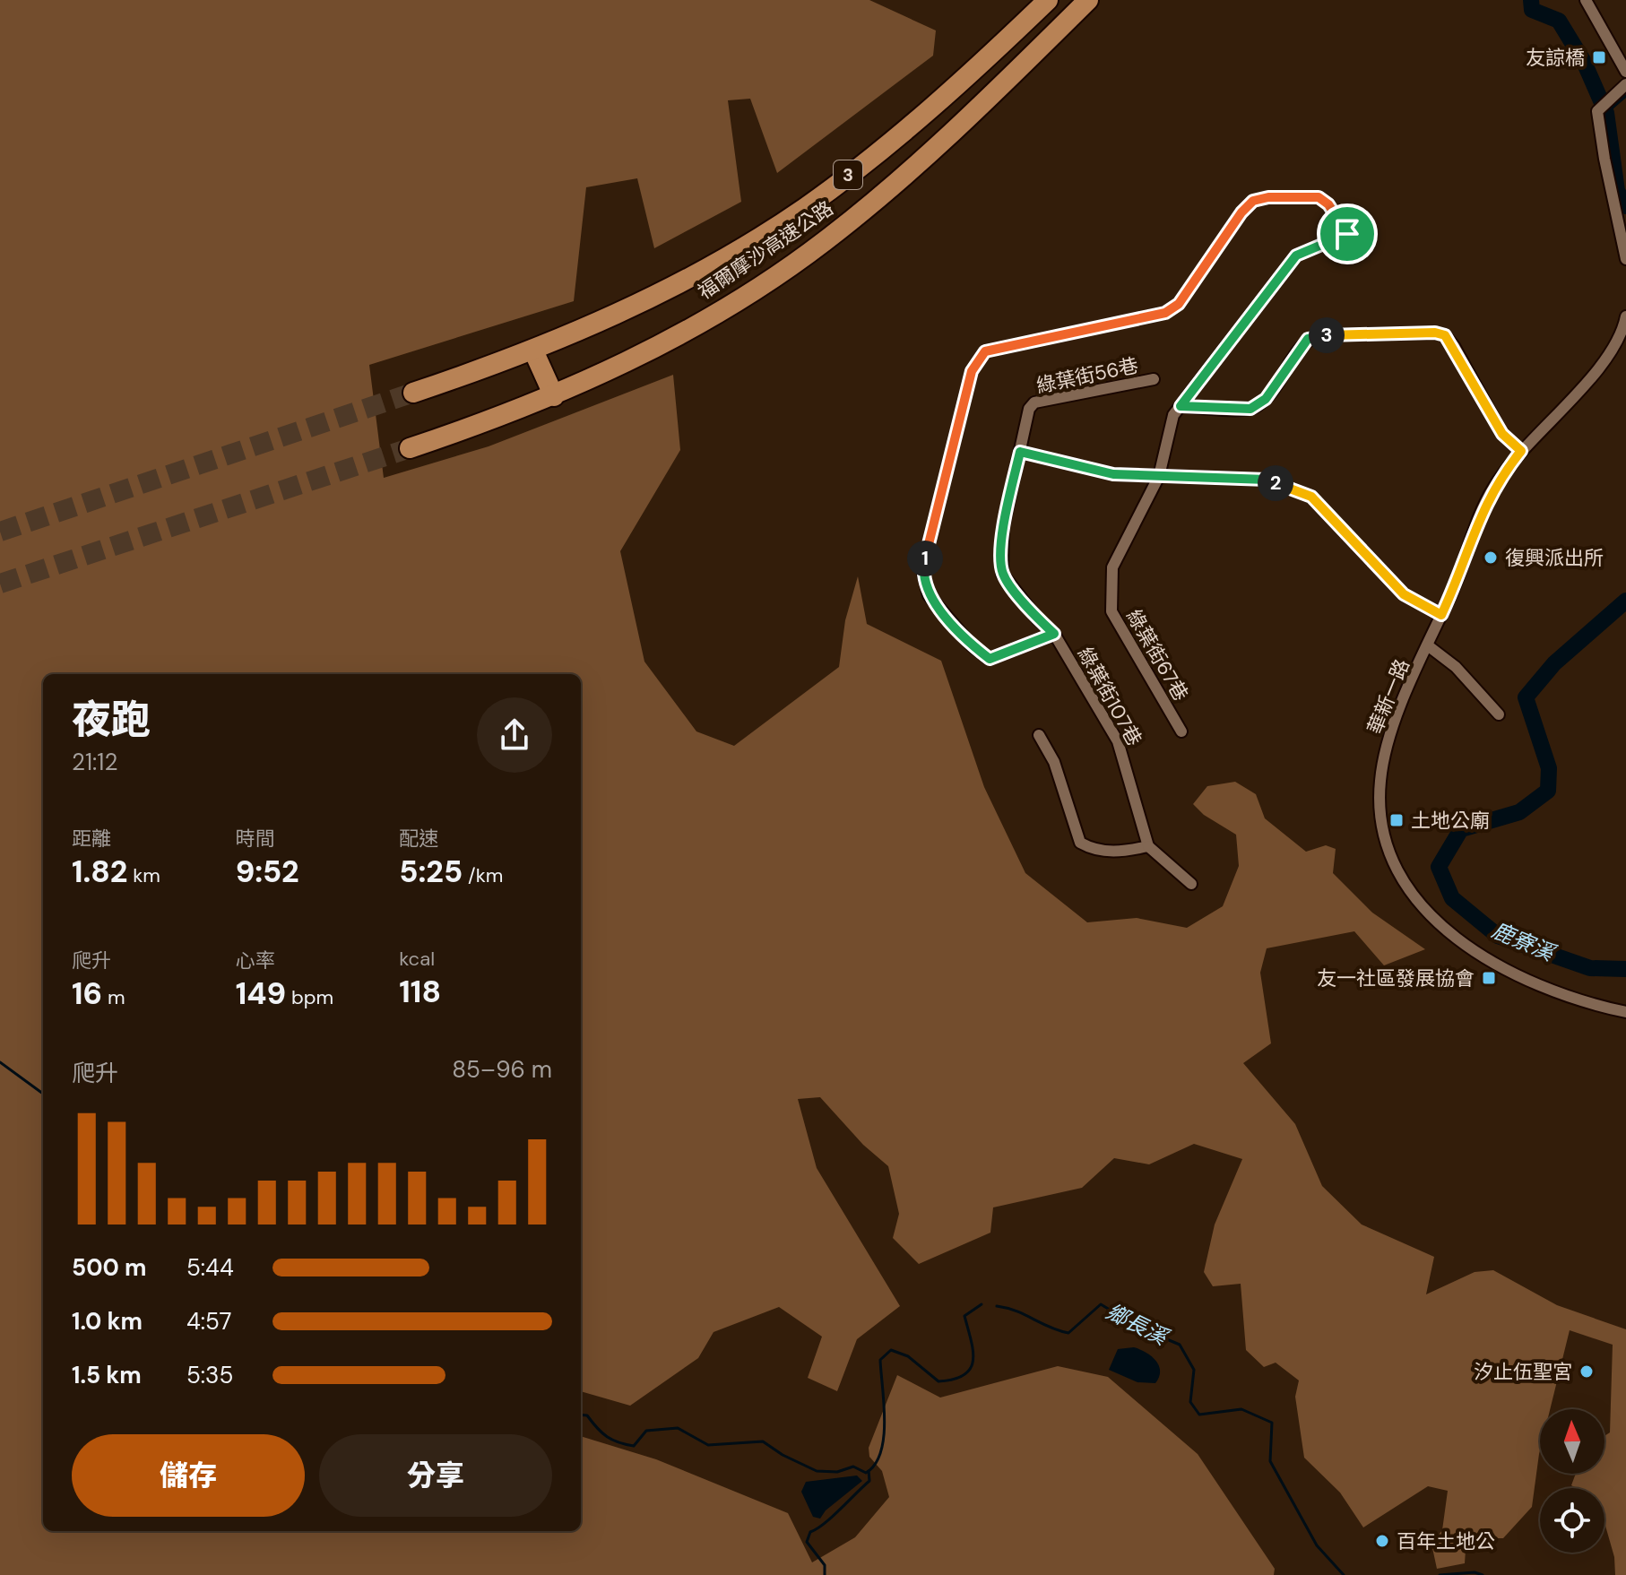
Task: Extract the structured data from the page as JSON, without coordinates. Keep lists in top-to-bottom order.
{
  "streets": {
    "highway": ["3", "福爾摩沙高速公路"],
    "street": [
      "綠葉街56巷",
      "綠葉街67巷",
      "綠葉街107巷",
      "華新一路"
    ]
  },
  "crossings": [
    ["綠葉街56巷", "綠葉街107巷"],
    ["綠葉街67巷", "綠葉街107巷"]
  ],
  "water": ["鹿寮溪", "鄉長溪"],
  "places": {
    "transit": ["友諒橋", "土地公廟", "友一社區發展協會"],
    "other": ["復興派出所", "汐止伍聖宮", "百年土地公"]
  },
  "north": "top",
  "page": {
    "pins": ["3", "2", "1"],
    "heading": ["夜跑", "21:12"],
    "stats": [
      ["距離", "1.82 km"],
      ["時間", "9:52"],
      ["配速", "5:25 /km"],
      ["爬升", "16 m"],
      ["心率", "149 bpm"],
      ["kcal", "118"]
    ],
    "chart": ["爬升", "85–96 m"],
    "list": [
      {
        "name": "500 m",
        "note": "5:44"
      },
      {
        "name": "1.0 km",
        "note": "4:57"
      },
      {
        "name": "1.5 km",
        "note": "5:35"
      }
    ],
    "buttons": ["儲存", "分享"]
  }
}
